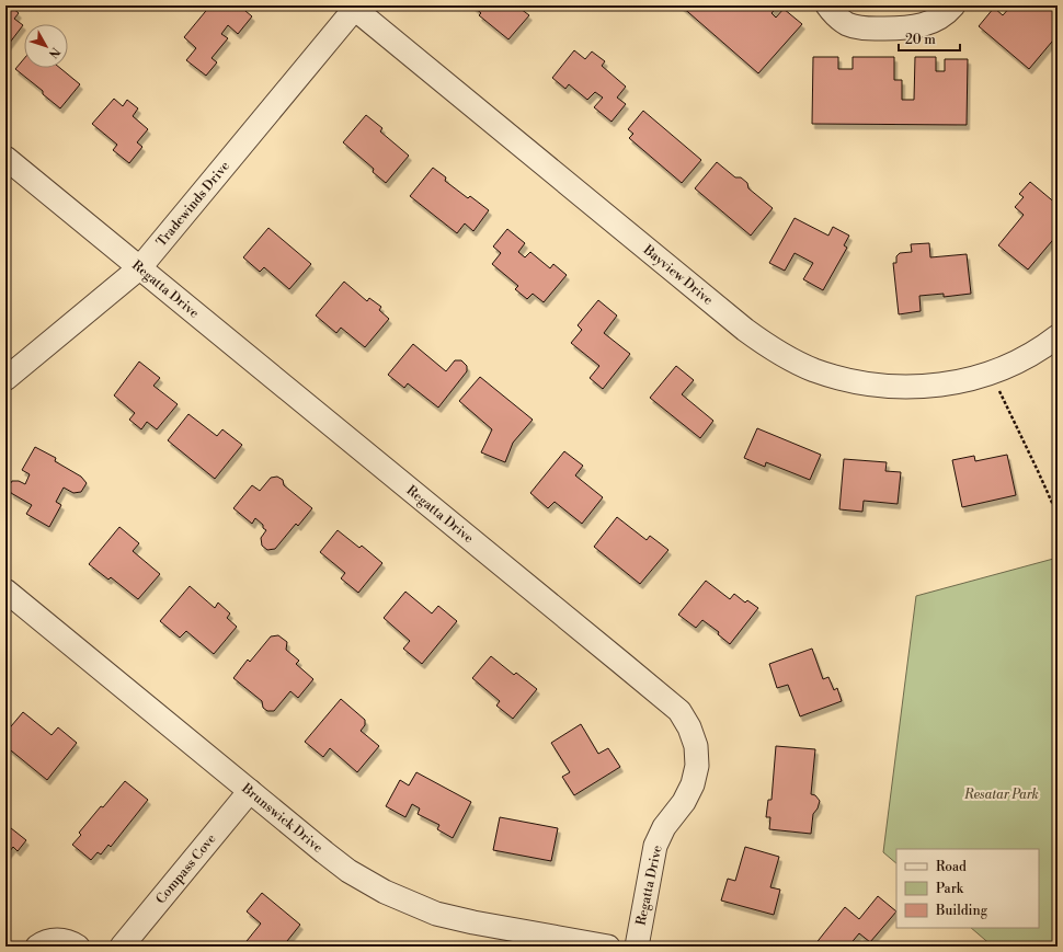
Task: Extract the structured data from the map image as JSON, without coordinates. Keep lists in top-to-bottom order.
{
  "streets": {
    "street": [
      "Tradewinds Drive",
      "Bayview Drive",
      "Regatta Drive",
      "Brunswick Drive",
      "Compass Cove"
    ]
  },
  "crossings": [
    ["Tradewinds Drive", "Bayview Drive"],
    ["Tradewinds Drive", "Regatta Drive"],
    ["Brunswick Drive", "Compass Cove"]
  ],
  "parks": ["Resatar Park"],
  "legend": ["Road", "Park", "Building"],
  "scale_bar": "20 m",
  "north": "bottom right"
}
